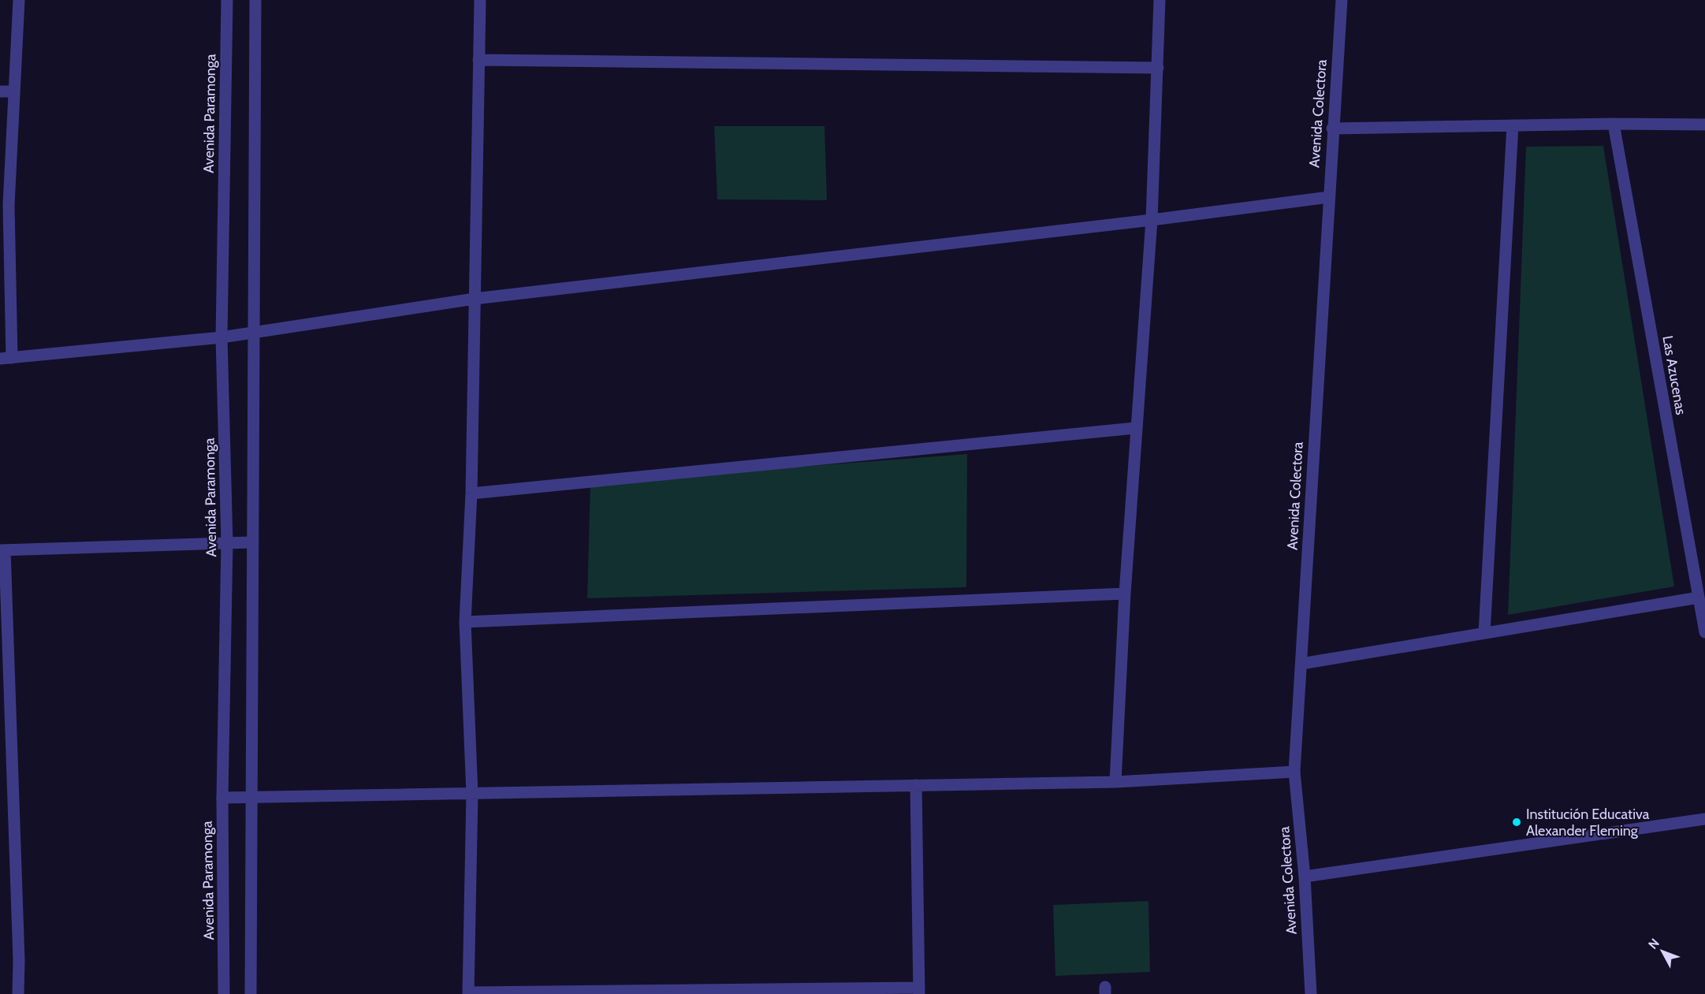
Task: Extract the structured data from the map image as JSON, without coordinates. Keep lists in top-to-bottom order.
{
  "streets": {
    "street": ["Avenida Paramonga", "Avenida Colectora", "Las Azucenas"]
  },
  "places": ["Institución Educativa Alexander Fleming"],
  "north": "top left"
}
